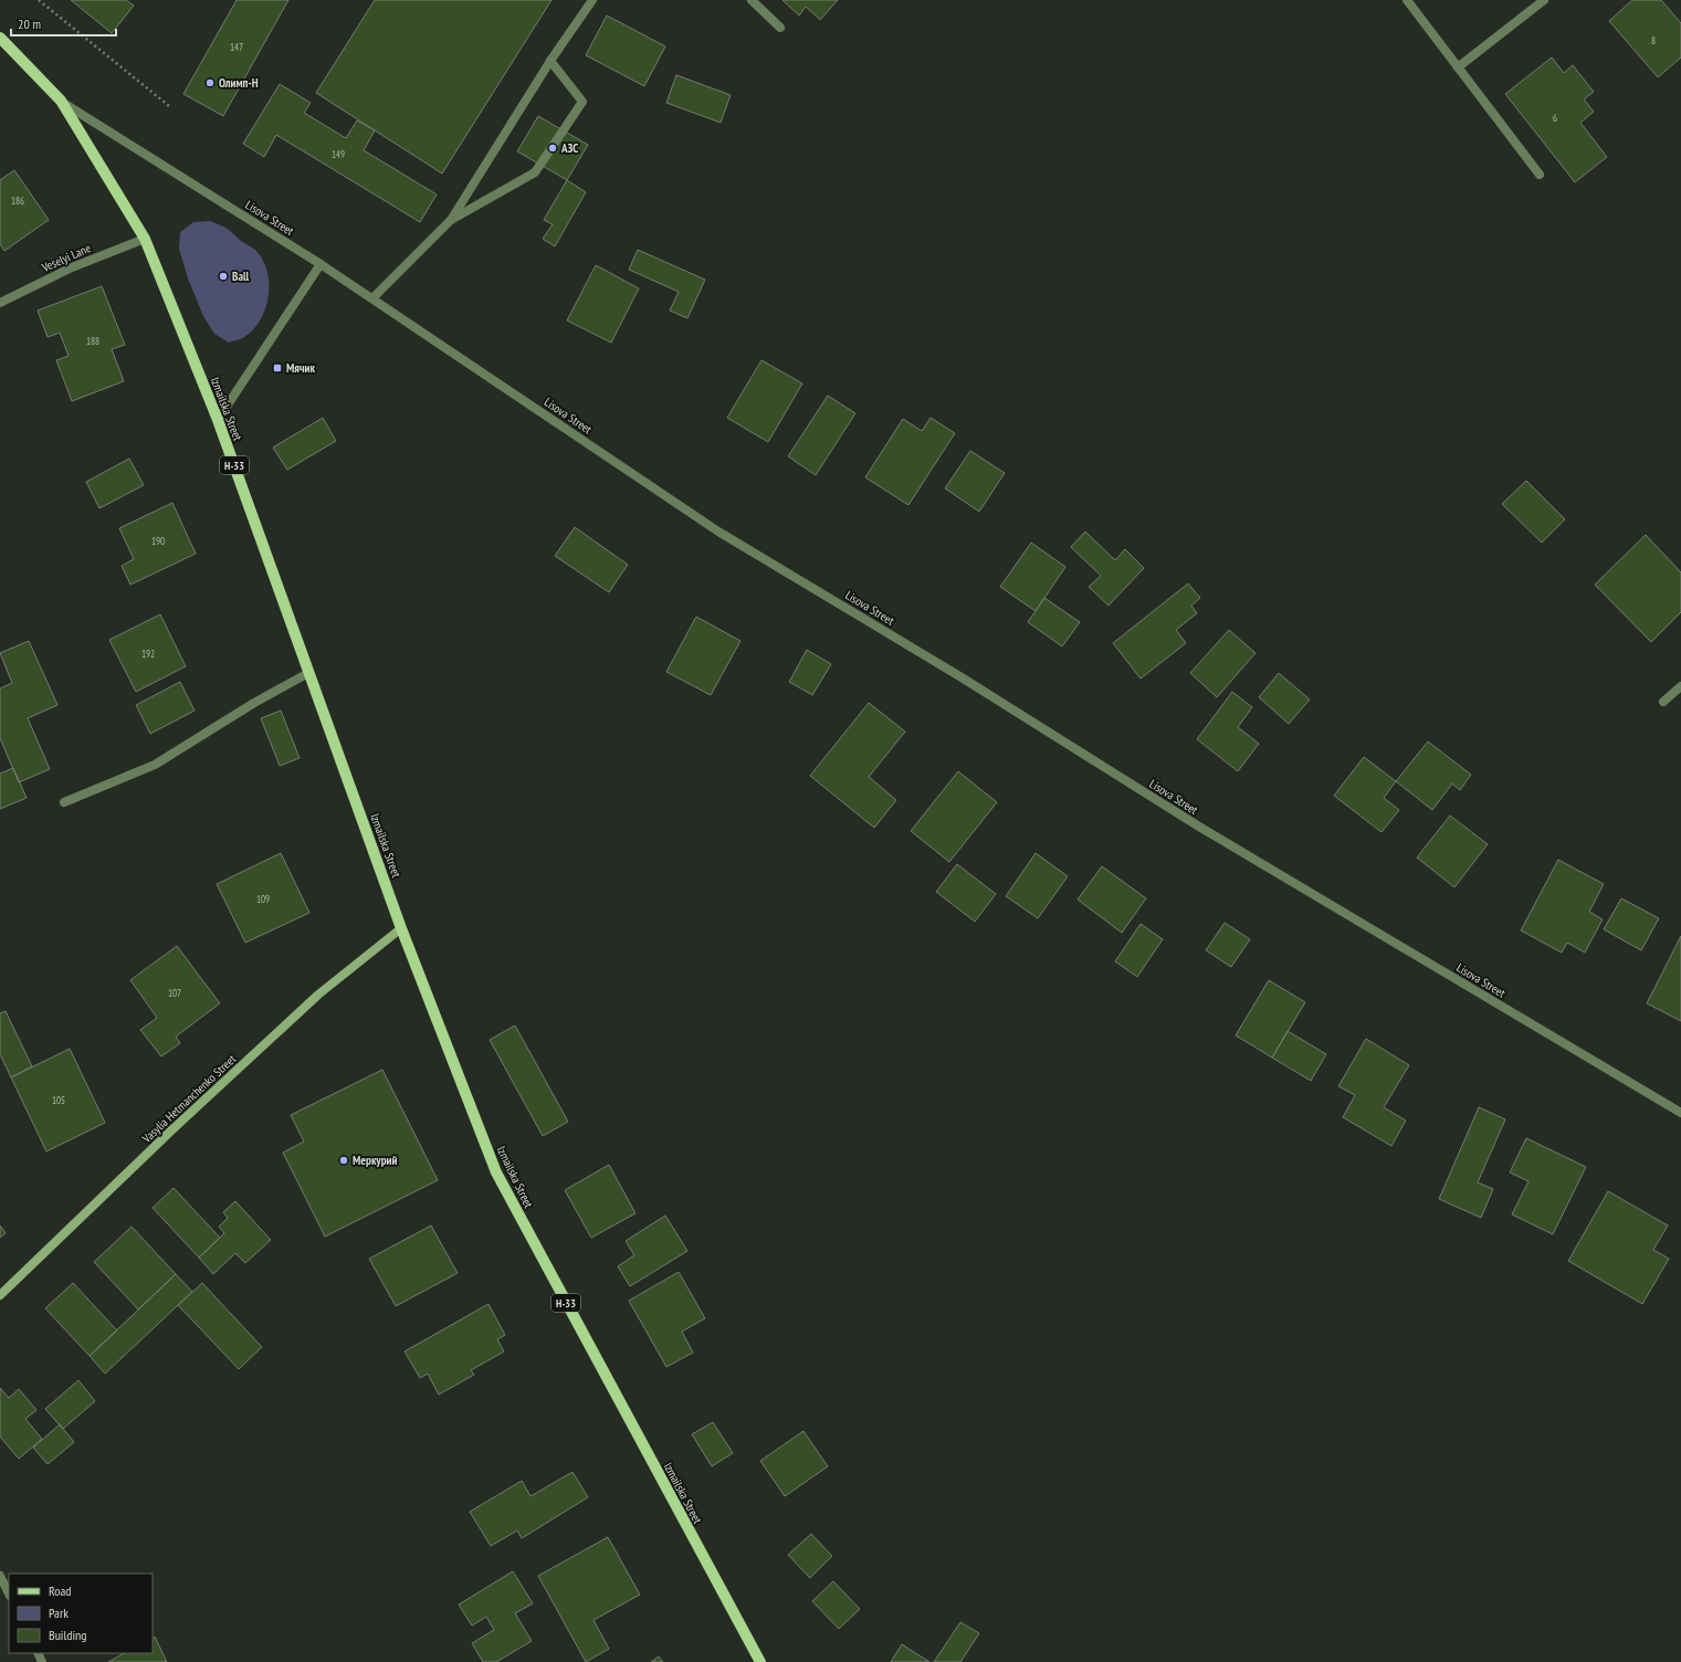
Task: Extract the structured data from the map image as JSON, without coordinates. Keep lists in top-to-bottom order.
{
  "streets": {
    "main road": ["Izmailska Street", "Н-33", "Vasylia Hetmanchenko Street"],
    "street": ["Lisova Street", "Veselyi Lane"]
  },
  "crossings": [
    ["Lisova Street", "Izmailska Street"],
    ["Veselyi Lane", "Izmailska Street"],
    ["Izmailska Street", "Vasylia Hetmanchenko Street"]
  ],
  "places": {
    "other": [
      "Олимп-Н",
      "АЗС",
      "Ball",
      "Меркурий"
    ],
    "transit": ["Мячик"]
  },
  "house_numbers": [
    "8",
    "147",
    "6",
    "149",
    "186",
    "188",
    "190",
    "192",
    "109",
    "107",
    "105"
  ],
  "legend": ["Road", "Park", "Building"],
  "scale_bar": "20 m"
}
